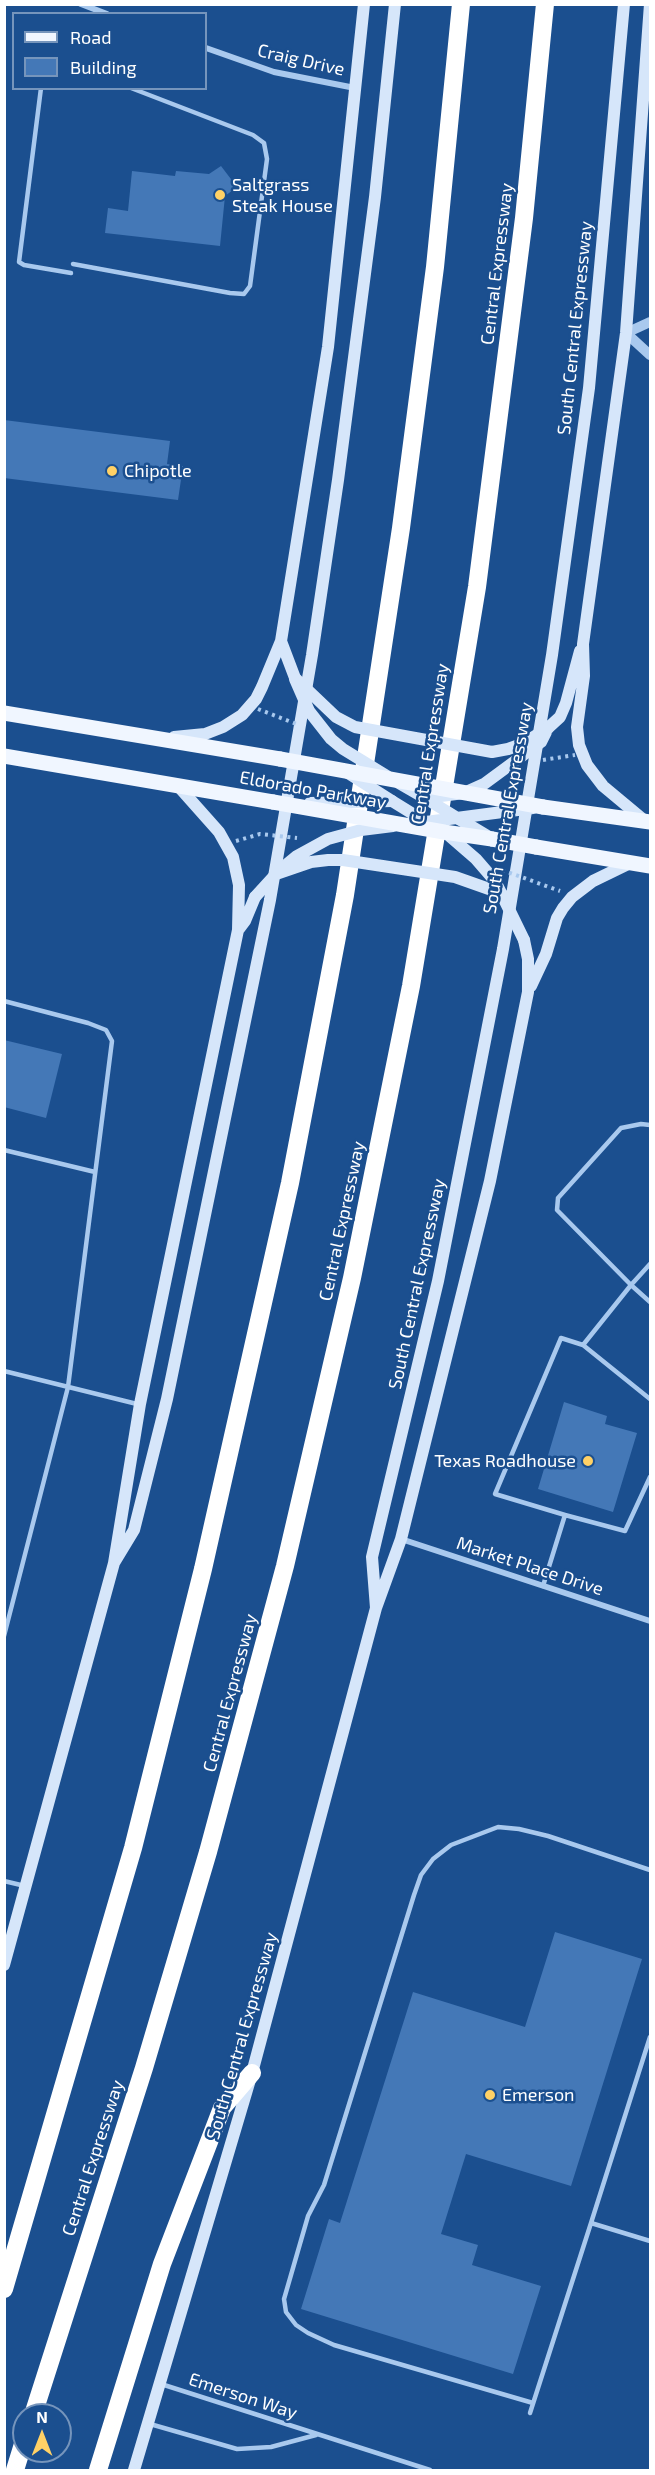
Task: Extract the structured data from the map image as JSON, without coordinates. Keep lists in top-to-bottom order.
{
  "streets": {
    "highway": ["Central Expressway"],
    "main road": ["South Central Expressway", "Eldorado Parkway"],
    "street": ["Craig Drive", "Market Place Drive"],
    "lane": ["Emerson Way"]
  },
  "crossings": [
    ["South Central Expressway", "Market Place Drive"],
    ["South Central Expressway", "Emerson Way"]
  ],
  "places": [
    "Saltgrass Steak House",
    "Chipotle",
    "Texas Roadhouse",
    "Emerson"
  ],
  "legend": ["Road", "Building"],
  "north": "top"
}
